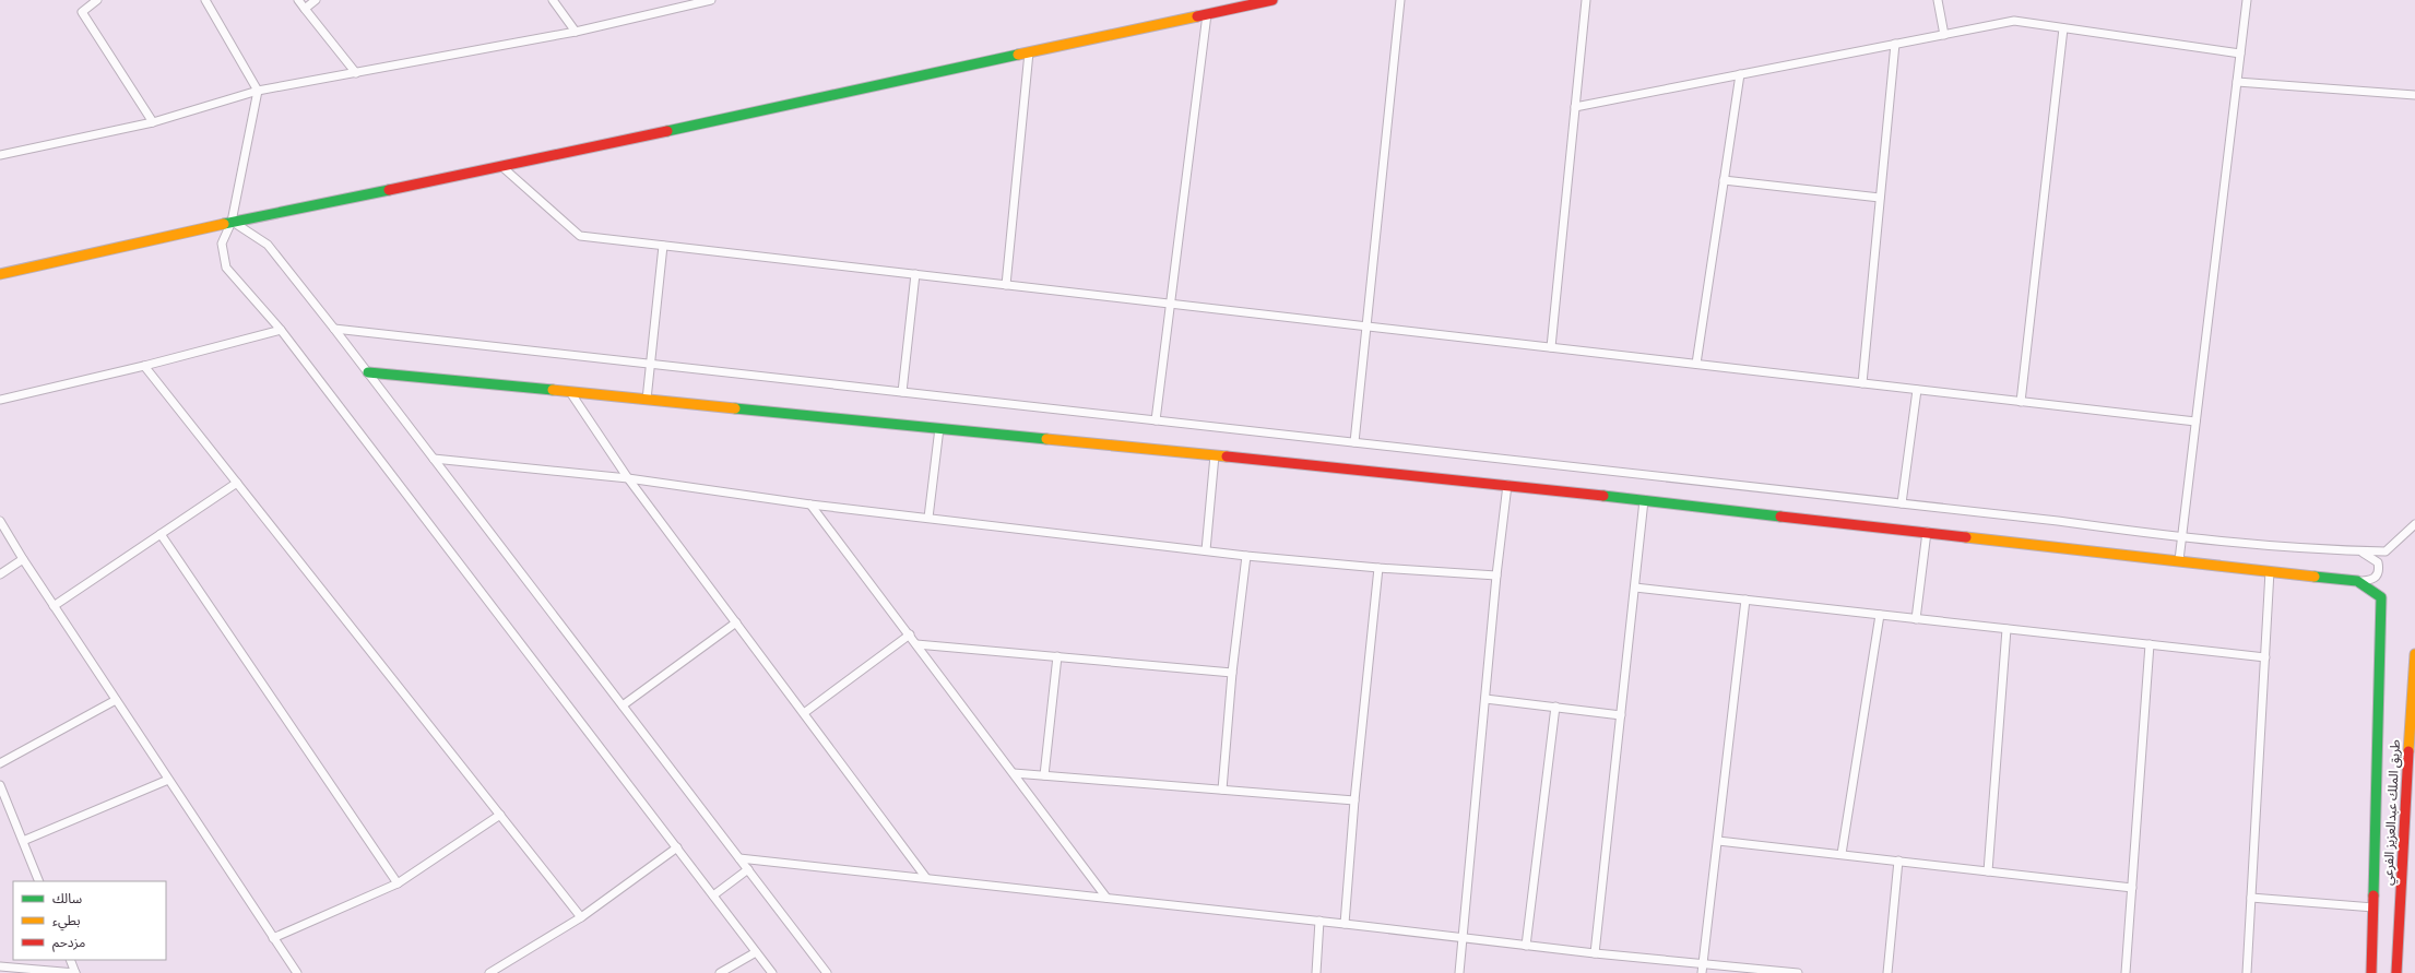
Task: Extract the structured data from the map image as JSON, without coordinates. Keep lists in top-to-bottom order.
{
  "streets": {
    "street": ["طريق الملك عبدالعزيز الفرعي"]
  },
  "legend": ["سالك", "بطيء", "مزدحم"]
}
